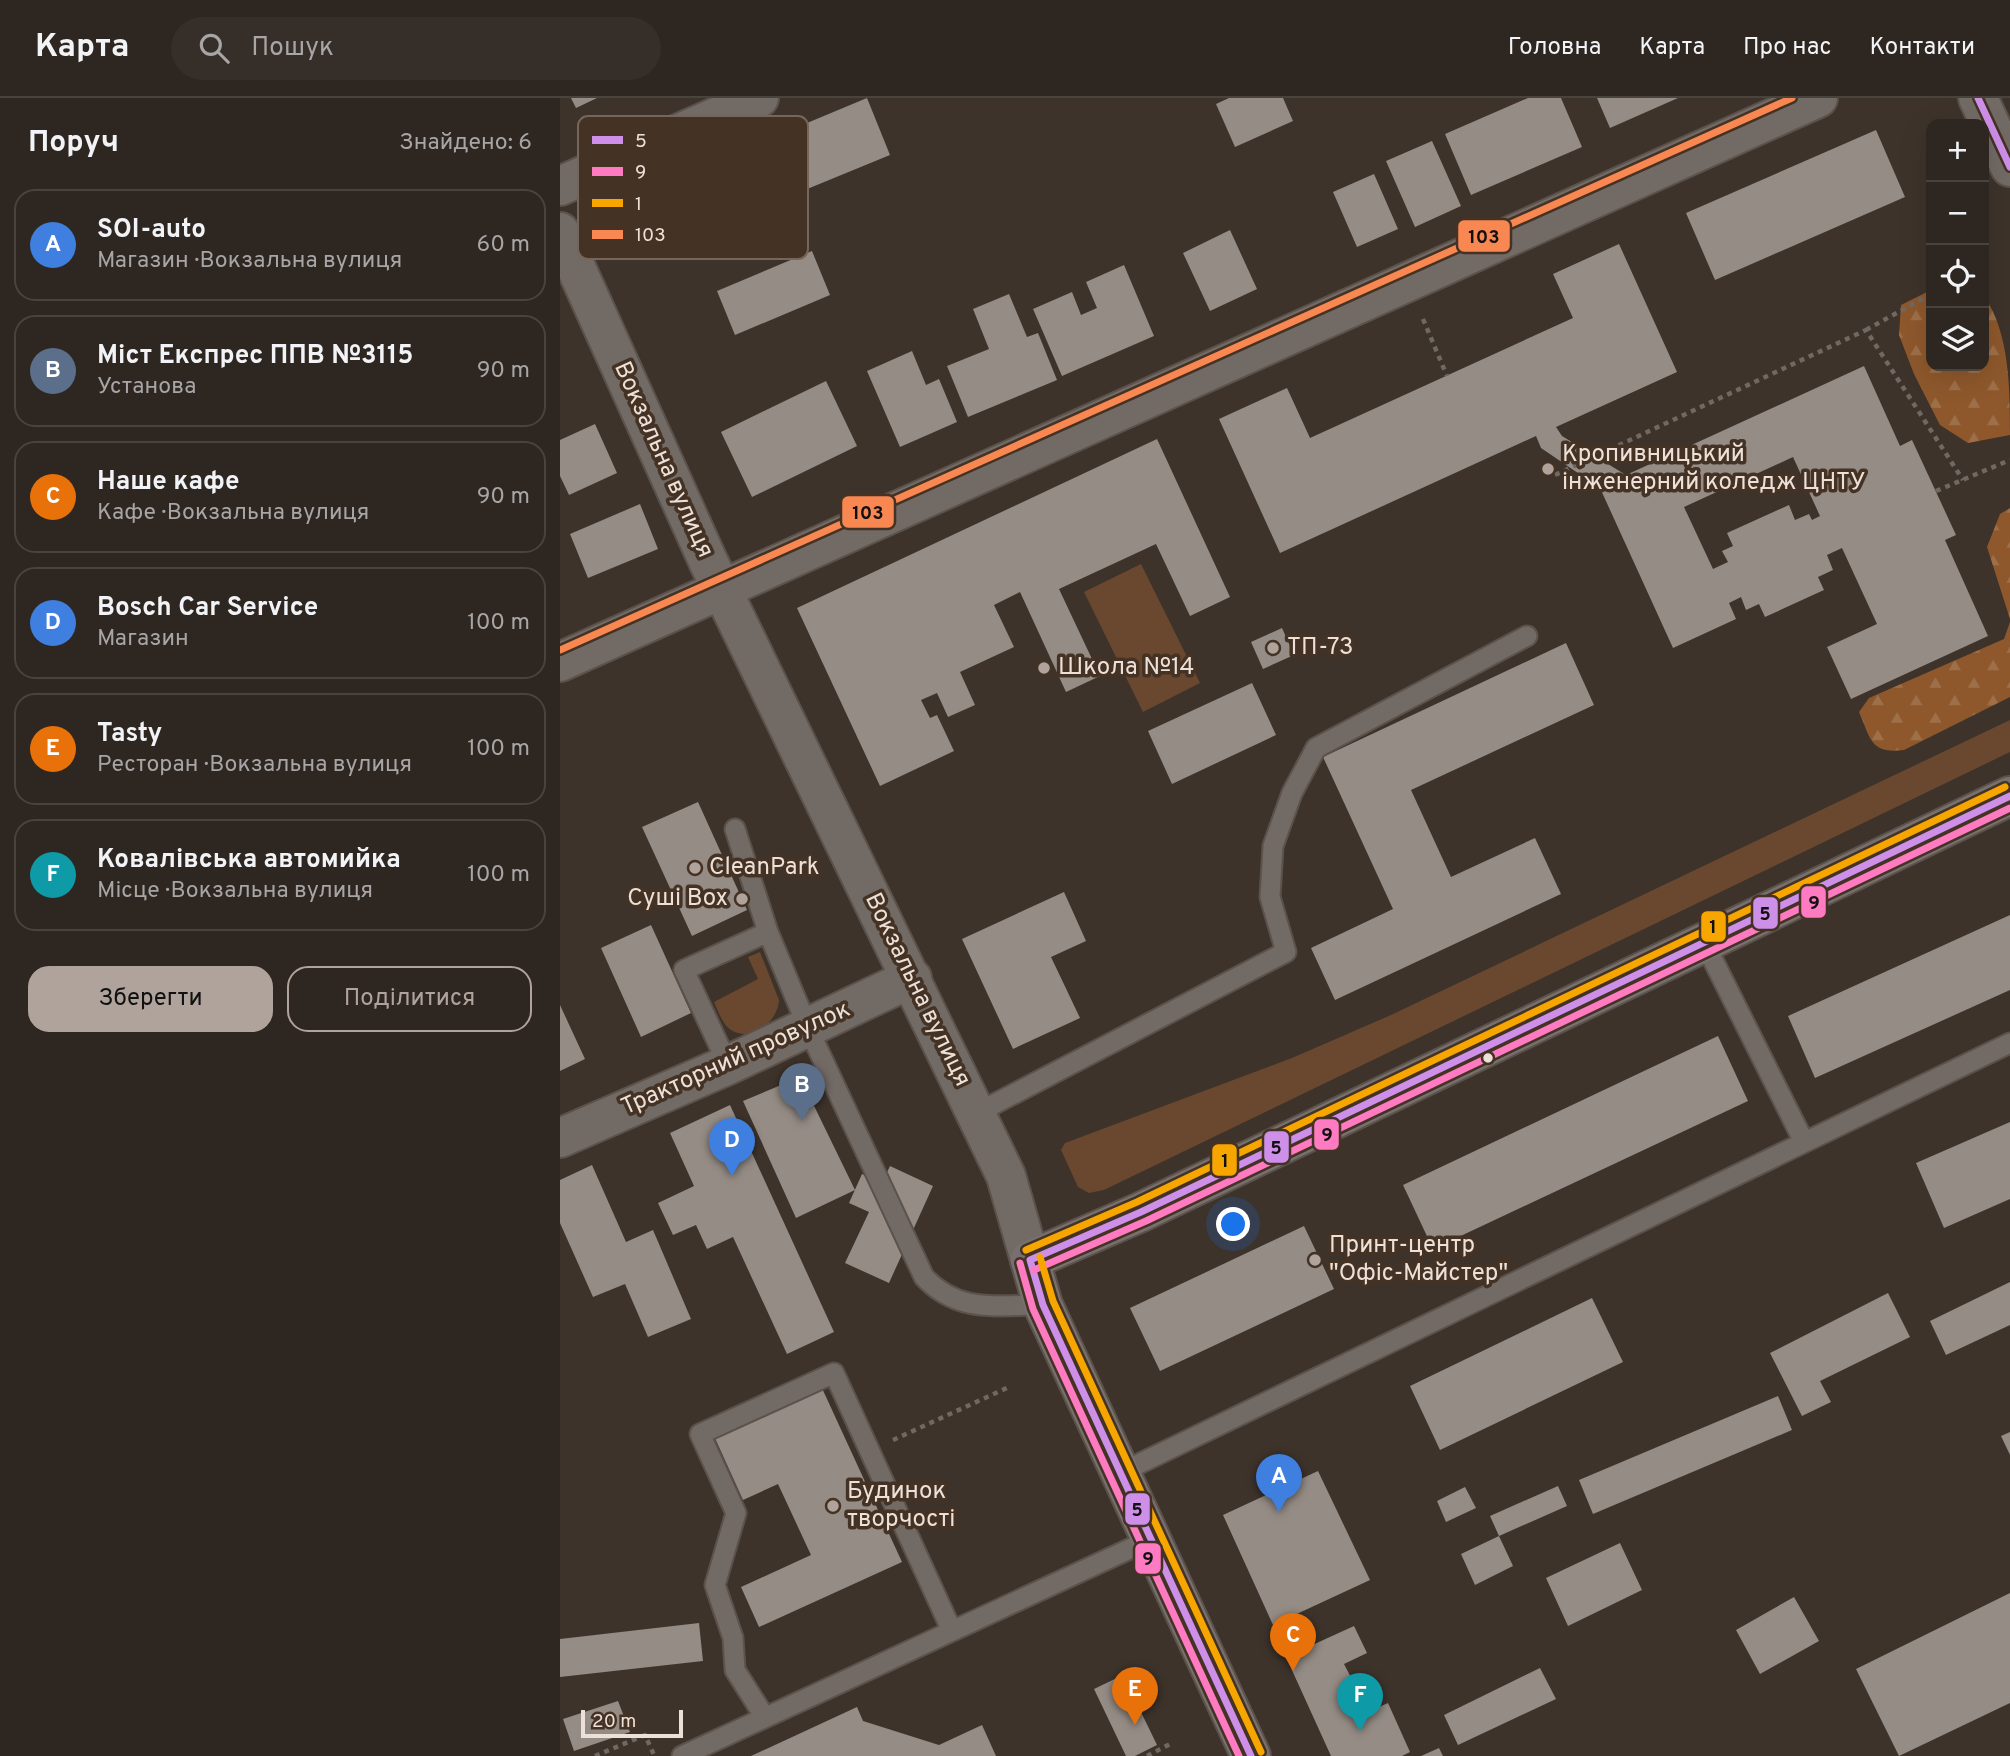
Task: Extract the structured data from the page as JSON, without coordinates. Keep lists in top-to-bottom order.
{
  "streets": {
    "main road": ["Вокзальна вулиця"],
    "street": ["Тракторний провулок"]
  },
  "crossings": [
    ["Вокзальна вулиця", "Тракторний провулок"]
  ],
  "places": [
    "Кропивницький інженерний коледж ЦНТУ",
    "ТП-73",
    "Школа №14",
    "CleanPark",
    "Суші Box",
    "Принт-центр \"Офіс-Майстер\"",
    "Будинок творчості"
  ],
  "lines": [
    "transit line 5",
    "transit line 103",
    "transit line 1",
    "transit line 9"
  ],
  "legend": [
    "5",
    "9",
    "1",
    "103"
  ],
  "scale_bar": "20 m",
  "page": {
    "header": "Карта",
    "search": "Пошук",
    "nav": [
      "Головна",
      "Карта",
      "Про нас",
      "Контакти"
    ],
    "heading": ["Поруч", "Знайдено: 6"],
    "map_buttons": ["+", "−"],
    "list": [
      {
        "mark": "A",
        "name": "SOI-auto",
        "note": "Магазин · Вокзальна вулиця",
        "value": "60 m"
      },
      {
        "mark": "B",
        "name": "Міст Експрес ППВ №3115",
        "note": "Установа",
        "value": "90 m"
      },
      {
        "mark": "C",
        "name": "Наше кафе",
        "note": "Кафе · Вокзальна вулиця",
        "value": "90 m"
      },
      {
        "mark": "D",
        "name": "Bosch Car Service",
        "note": "Магазин",
        "value": "100 m"
      },
      {
        "mark": "E",
        "name": "Tasty",
        "note": "Ресторан · Вокзальна вулиця",
        "value": "100 m"
      },
      {
        "mark": "F",
        "name": "Ковалівська автомийка",
        "note": "Місце · Вокзальна вулиця",
        "value": "100 m"
      }
    ],
    "buttons": ["Зберегти", "Поділитися"],
    "pins": [
      "B",
      "D",
      "A",
      "C",
      "E",
      "F"
    ],
    "scale": "20 m"
  }
}
